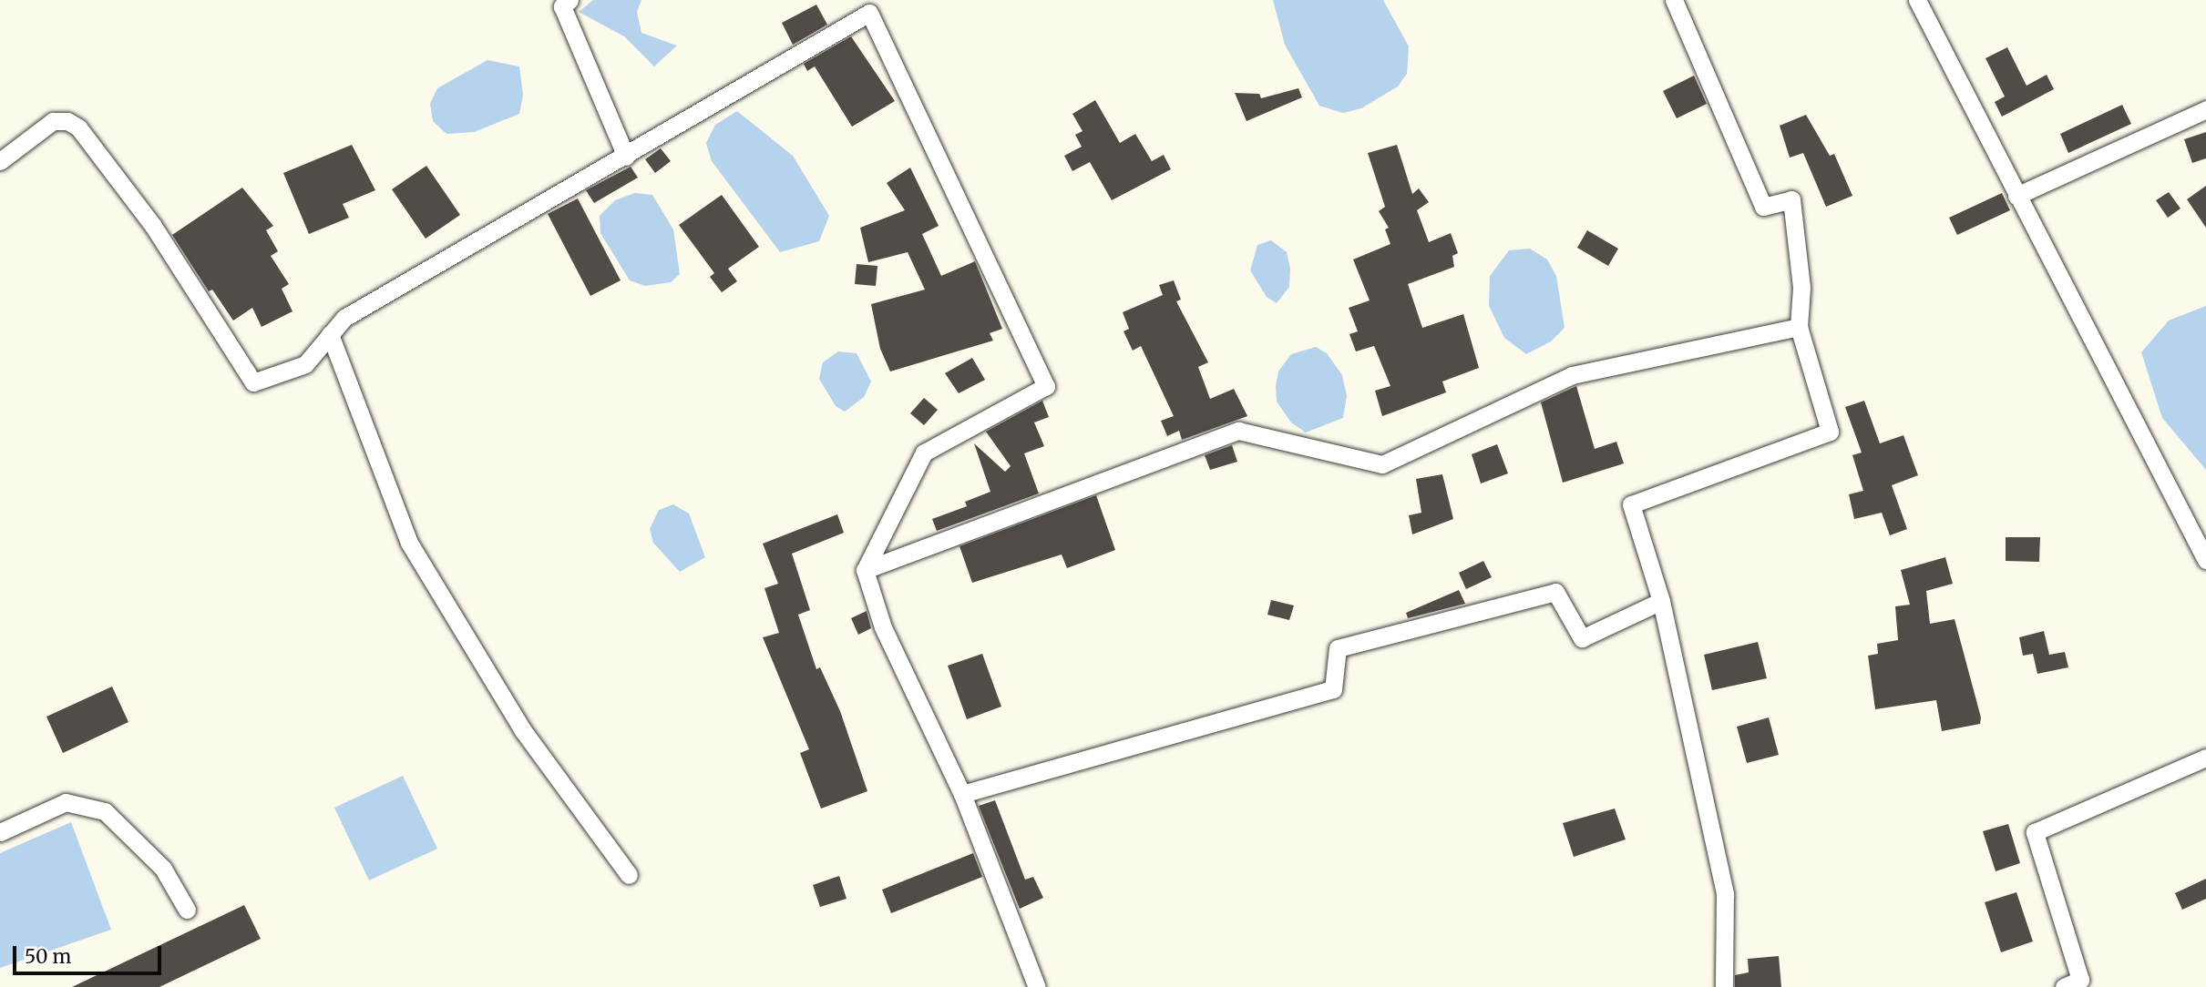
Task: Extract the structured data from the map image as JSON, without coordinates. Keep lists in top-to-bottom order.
{
  "scale_bar": "50 m"
}
